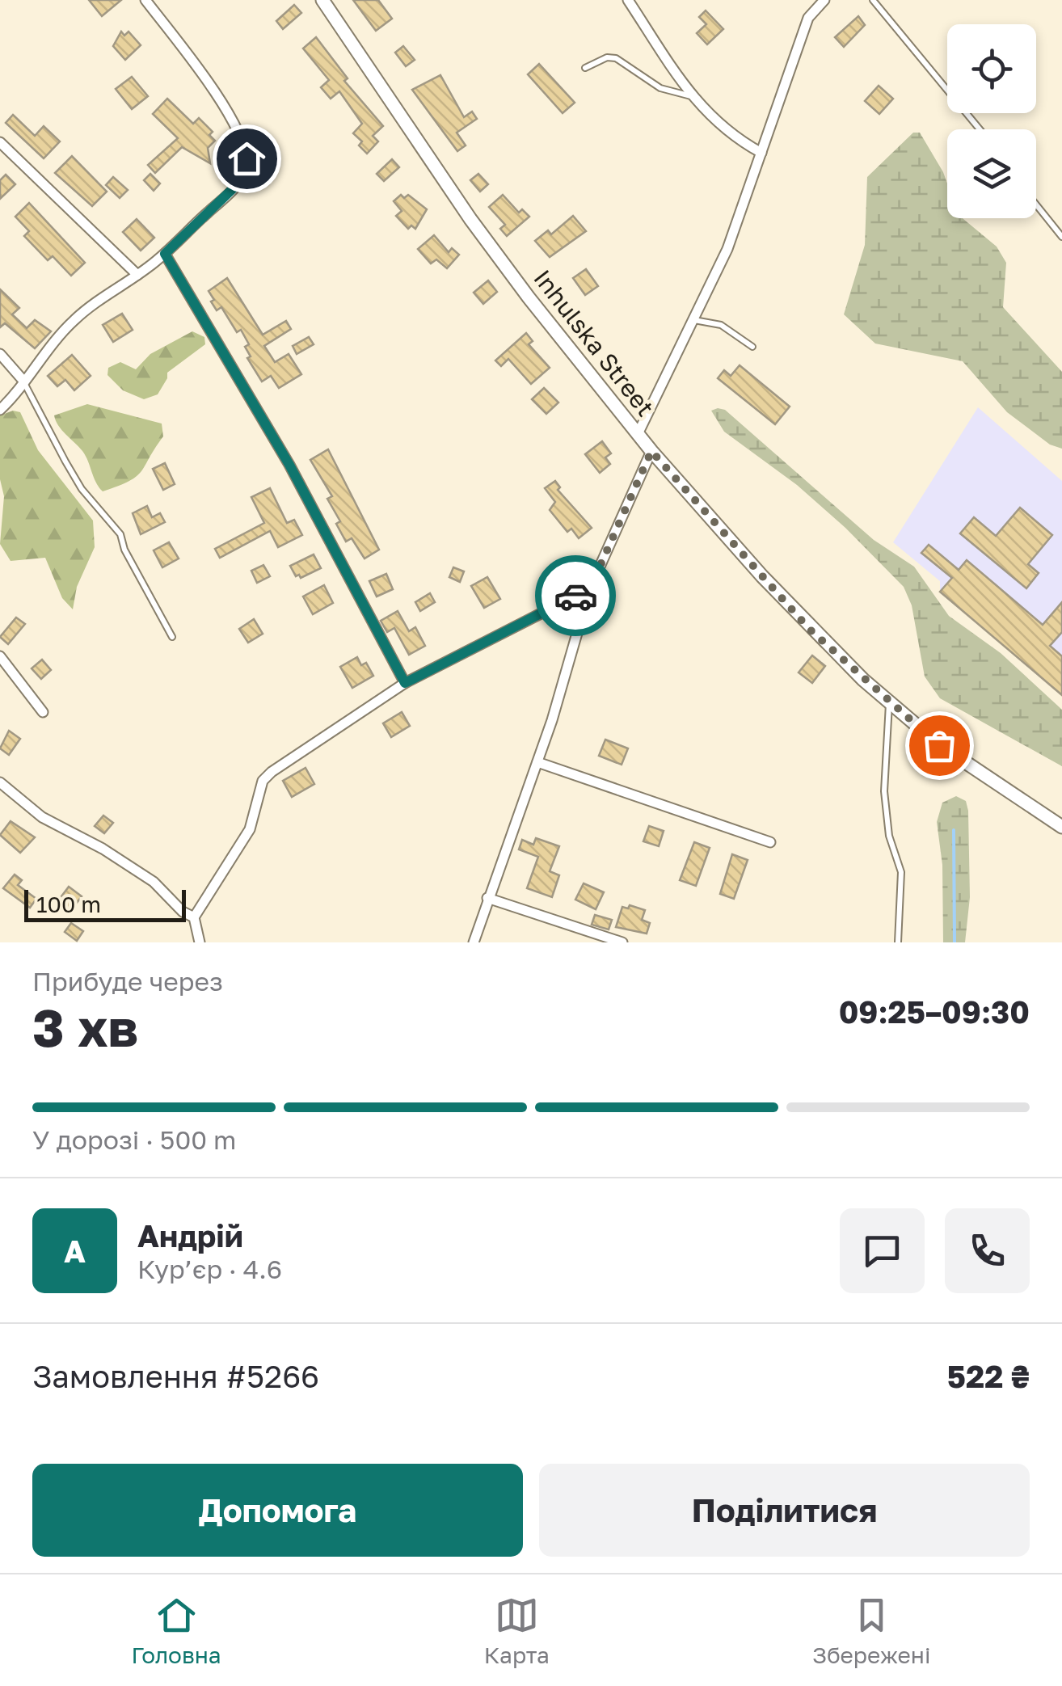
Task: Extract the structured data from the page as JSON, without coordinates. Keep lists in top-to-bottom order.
{
  "streets": {
    "street": ["Inhulska Street"]
  },
  "scale_bar": "100 m",
  "page": {
    "scale": "100 m",
    "heading": ["3 хв", "Прибуде через", "09:25–09:30"],
    "panel": [
      "Андрій",
      "Кур’єр · 4.6",
      "Замовлення #5266",
      "522 ₴"
    ],
    "bar": "У дорозі · 500 m",
    "round": "А",
    "buttons": ["Допомога", "Поділитися"],
    "tabs": ["Головна", "Карта", "Збережені"]
  }
}
